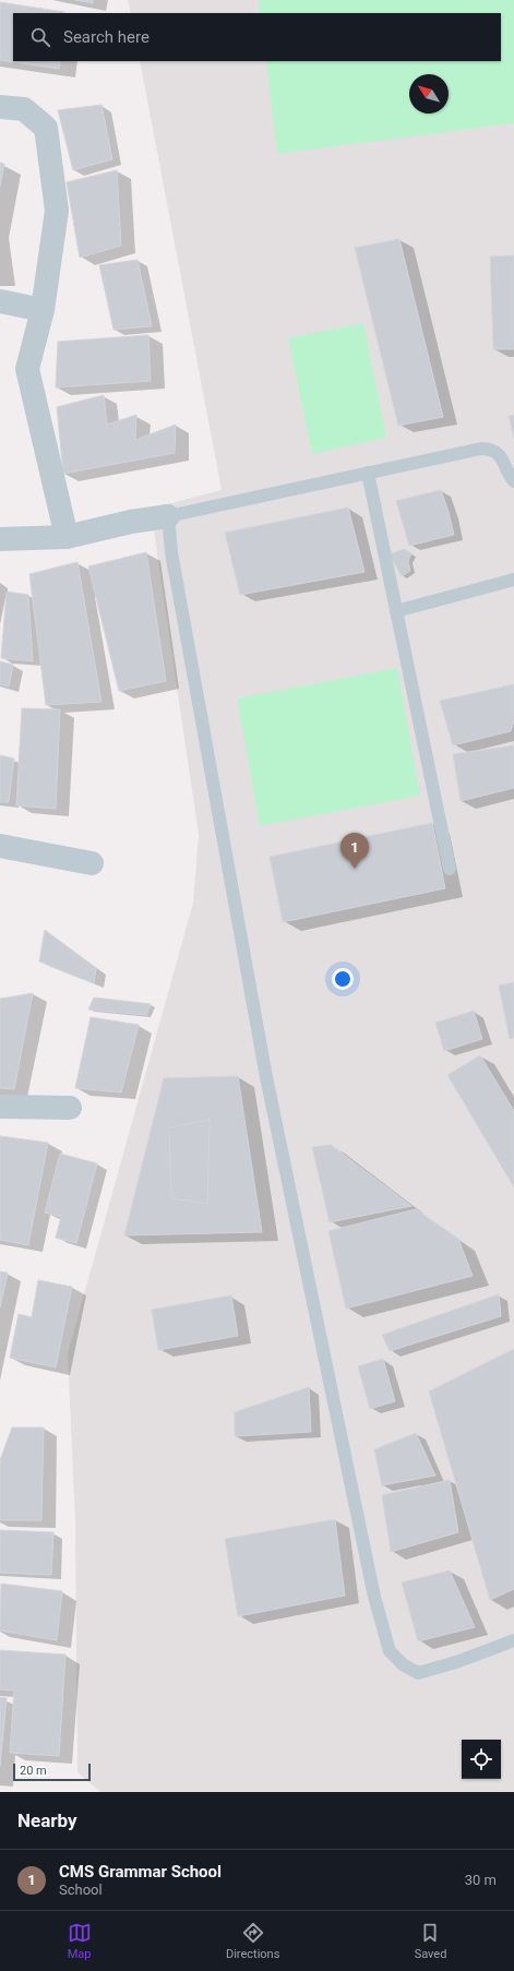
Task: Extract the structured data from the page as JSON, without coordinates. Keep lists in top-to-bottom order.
{
  "scale_bar": "20 m",
  "north": "top left",
  "page": {
    "search": "Search here",
    "pins": "1",
    "scale": "20 m",
    "heading": "Nearby",
    "list": [
      {
        "mark": "1",
        "name": "CMS Grammar School",
        "note": "School",
        "value": "30 m"
      }
    ],
    "nav": ["Map", "Directions", "Saved"]
  }
}
